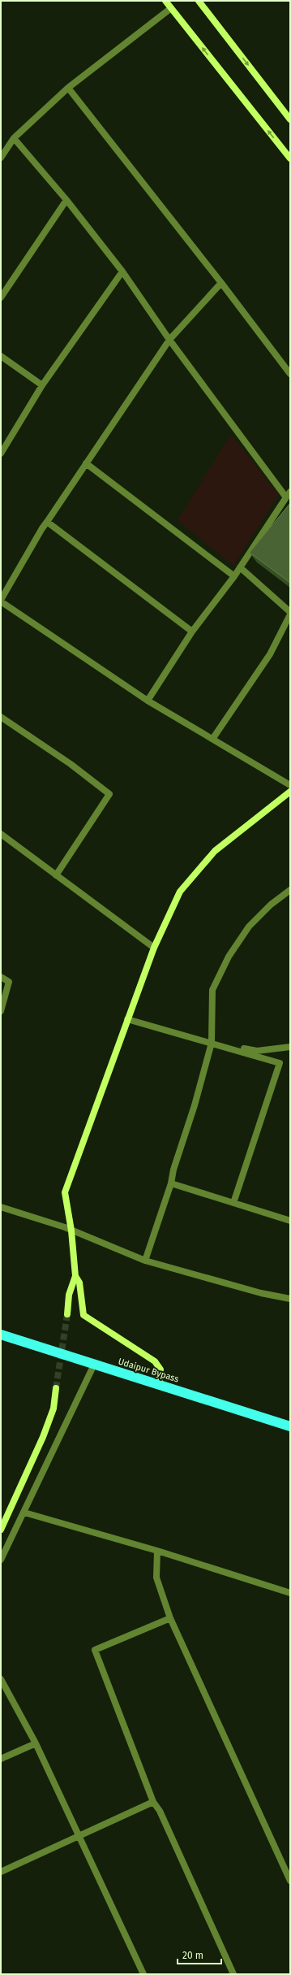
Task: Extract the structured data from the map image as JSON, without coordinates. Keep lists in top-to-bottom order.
{
  "streets": {
    "highway": ["Udaipur Bypass"]
  },
  "scale_bar": "20 m"
}
